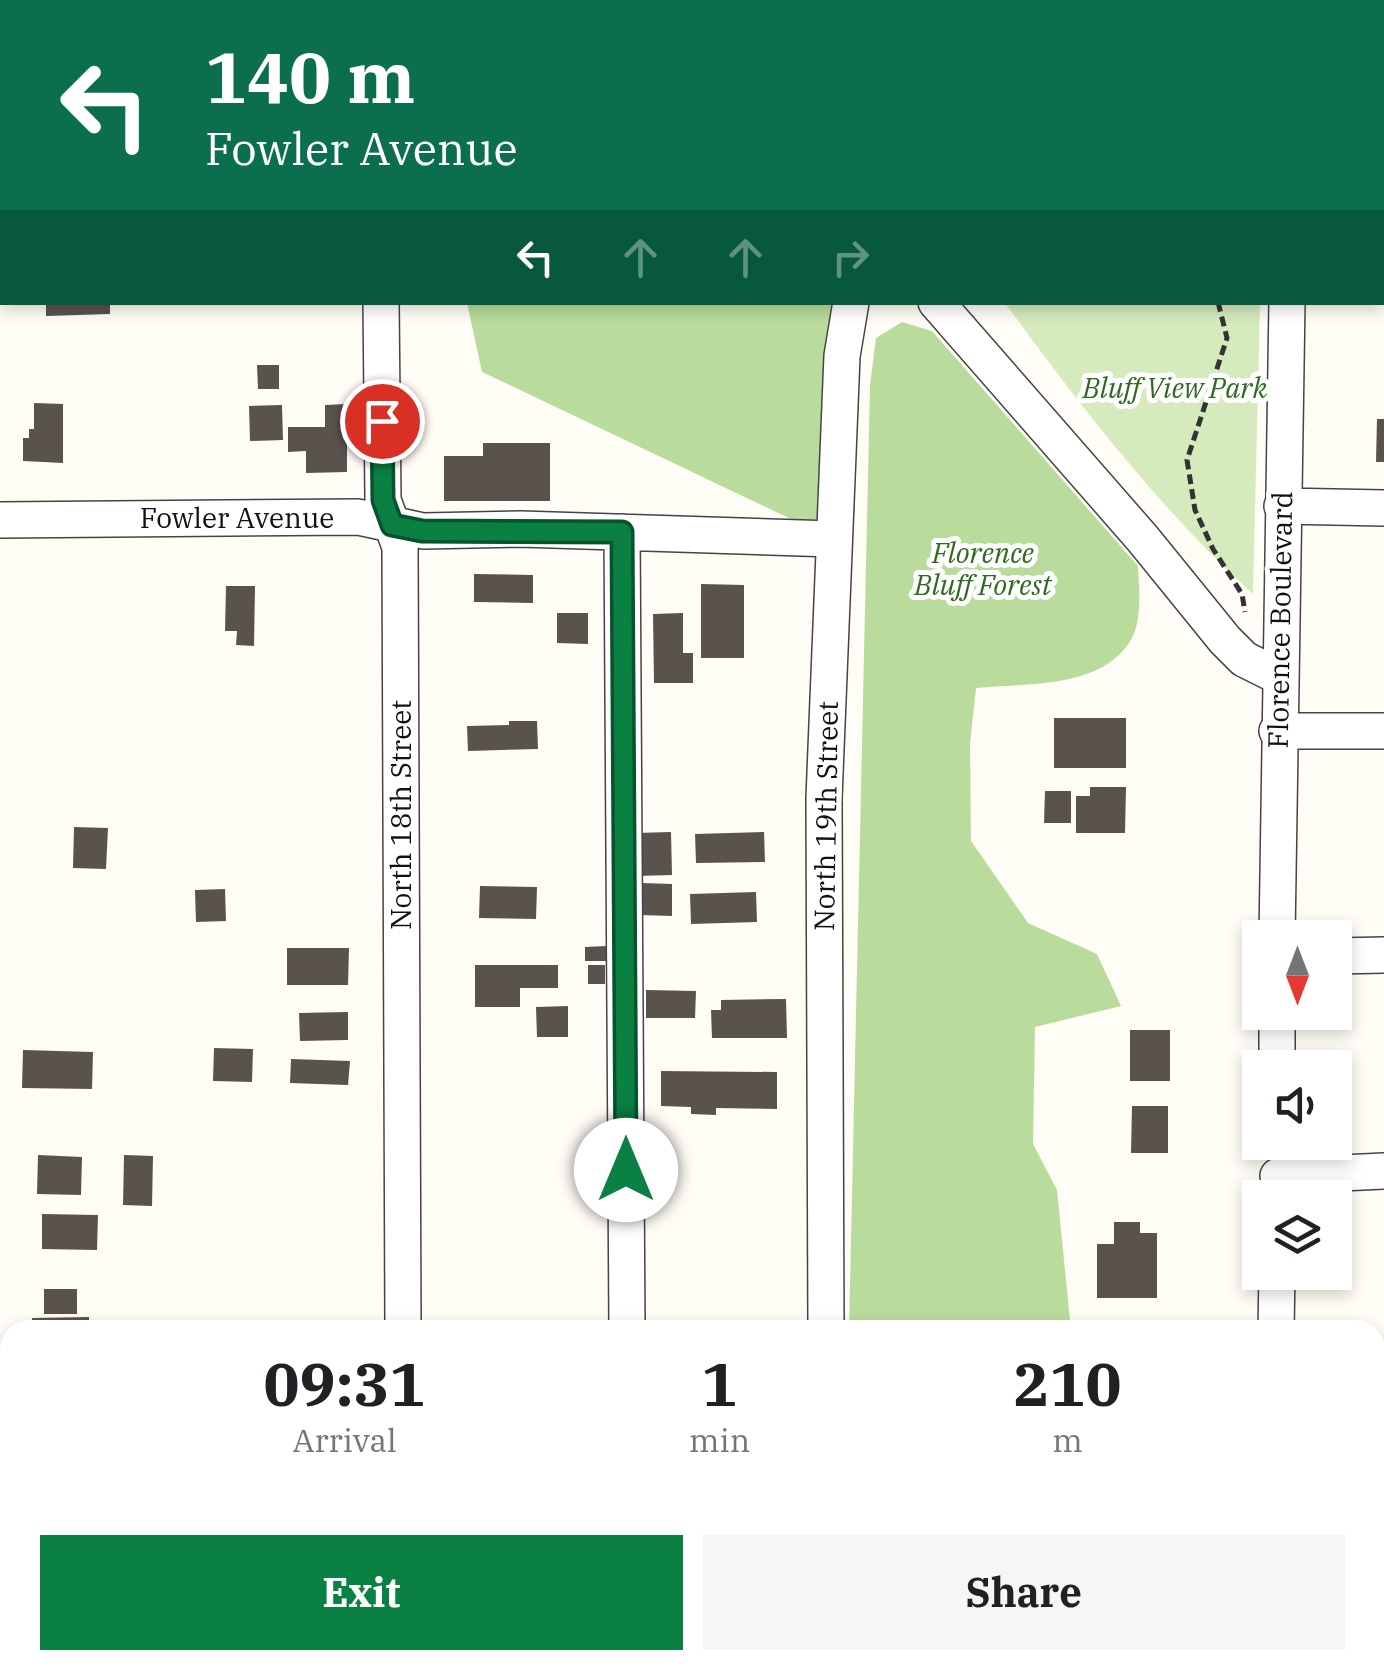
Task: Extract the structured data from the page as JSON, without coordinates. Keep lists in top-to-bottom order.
{
  "streets": {
    "street": [
      "Fowler Avenue",
      "Florence Boulevard",
      "North 18th Street",
      "North 19th Street"
    ]
  },
  "crossings": [
    ["Fowler Avenue", "North 18th Street"],
    ["Fowler Avenue", "North 19th Street"]
  ],
  "parks": ["Bluff View Park", "Florence Bluff Forest"],
  "north": "bottom",
  "page": {
    "turn": ["140 m", "Fowler Avenue"],
    "eta": [
      "09:31",
      "Arrival",
      "1",
      "min",
      "210",
      "m"
    ],
    "buttons": ["Exit", "Share"]
  }
}
